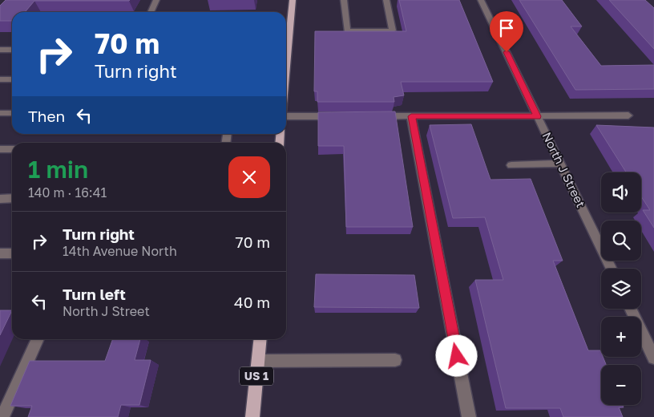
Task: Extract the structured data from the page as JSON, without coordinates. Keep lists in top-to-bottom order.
{
  "streets": {
    "main road": ["US 1"],
    "street": ["North J Street"]
  },
  "page": {
    "turn": ["70 m", "Turn right"],
    "then": "Then",
    "heading": ["1 min", "140 m · 16:41"],
    "map_buttons": ["+", "−"],
    "list": [
      {
        "name": "Turn right",
        "note": "14th Avenue North",
        "value": "70 m"
      },
      {
        "name": "Turn left",
        "note": "North J Street",
        "value": "40 m"
      }
    ]
  }
}
